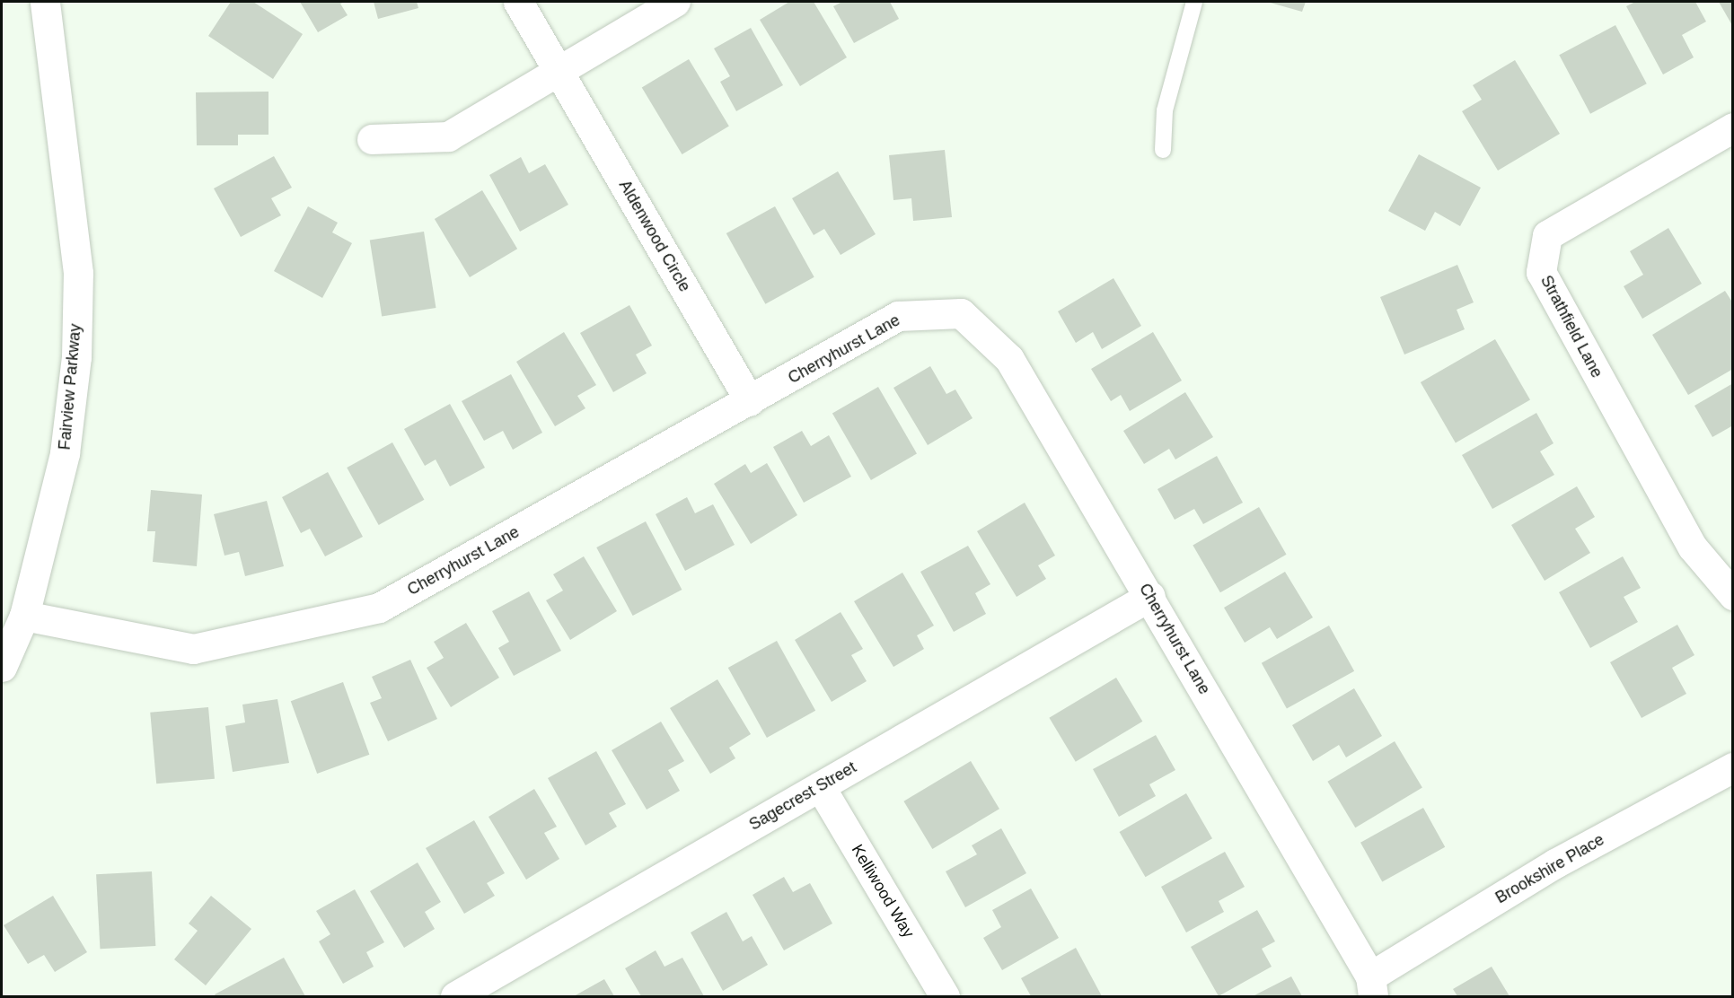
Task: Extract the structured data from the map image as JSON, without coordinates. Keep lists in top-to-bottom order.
{
  "streets": {
    "street": [
      "Aldenwood Circle",
      "Strathfield Lane",
      "Cherryhurst Lane",
      "Fairview Parkway",
      "Sagecrest Street",
      "Brookshire Place",
      "Kelliwood Way"
    ]
  },
  "crossings": [
    ["Aldenwood Circle", "Cherryhurst Lane"],
    ["Cherryhurst Lane", "Fairview Parkway"],
    ["Cherryhurst Lane", "Sagecrest Street"],
    ["Cherryhurst Lane", "Brookshire Place"],
    ["Sagecrest Street", "Kelliwood Way"]
  ]
}
